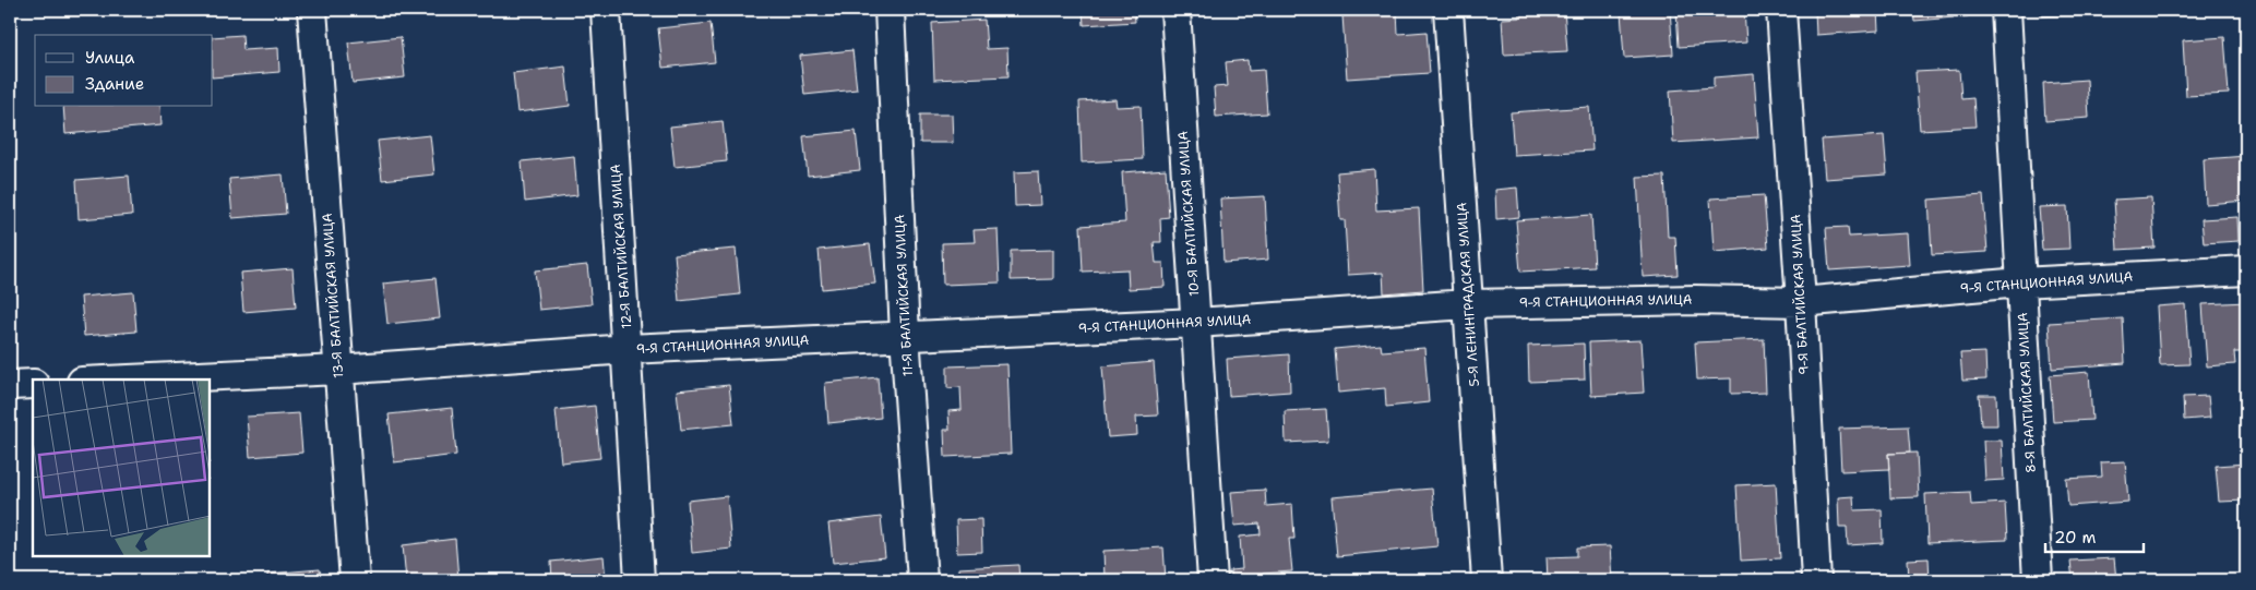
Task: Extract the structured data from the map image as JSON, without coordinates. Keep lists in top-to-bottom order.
{
  "streets": {
    "street": [
      "10-Я БАЛТИЙСКАЯ УЛИЦА",
      "12-Я БАЛТИЙСКАЯ УЛИЦА",
      "9-Я СТАНЦИОННАЯ УЛИЦА",
      "5-Я ЛЕНИНГРАДСКАЯ УЛИЦА",
      "9-Я БАЛТИЙСКАЯ УЛИЦА",
      "13-Я БАЛТИЙСКАЯ УЛИЦА",
      "11-Я БАЛТИЙСКАЯ УЛИЦА",
      "8-Я БАЛТИЙСКАЯ УЛИЦА"
    ]
  },
  "crossings": [
    ["10-Я БАЛТИЙСКАЯ УЛИЦА", "9-Я СТАНЦИОННАЯ УЛИЦА"],
    ["12-Я БАЛТИЙСКАЯ УЛИЦА", "9-Я СТАНЦИОННАЯ УЛИЦА"],
    ["9-Я СТАНЦИОННАЯ УЛИЦА", "5-Я ЛЕНИНГРАДСКАЯ УЛИЦА"],
    ["9-Я СТАНЦИОННАЯ УЛИЦА", "9-Я БАЛТИЙСКАЯ УЛИЦА"],
    ["9-Я СТАНЦИОННАЯ УЛИЦА", "13-Я БАЛТИЙСКАЯ УЛИЦА"],
    ["9-Я СТАНЦИОННАЯ УЛИЦА", "11-Я БАЛТИЙСКАЯ УЛИЦА"],
    ["9-Я СТАНЦИОННАЯ УЛИЦА", "8-Я БАЛТИЙСКАЯ УЛИЦА"]
  ],
  "legend": ["Улица", "Здание"],
  "scale_bar": "20 m"
}
